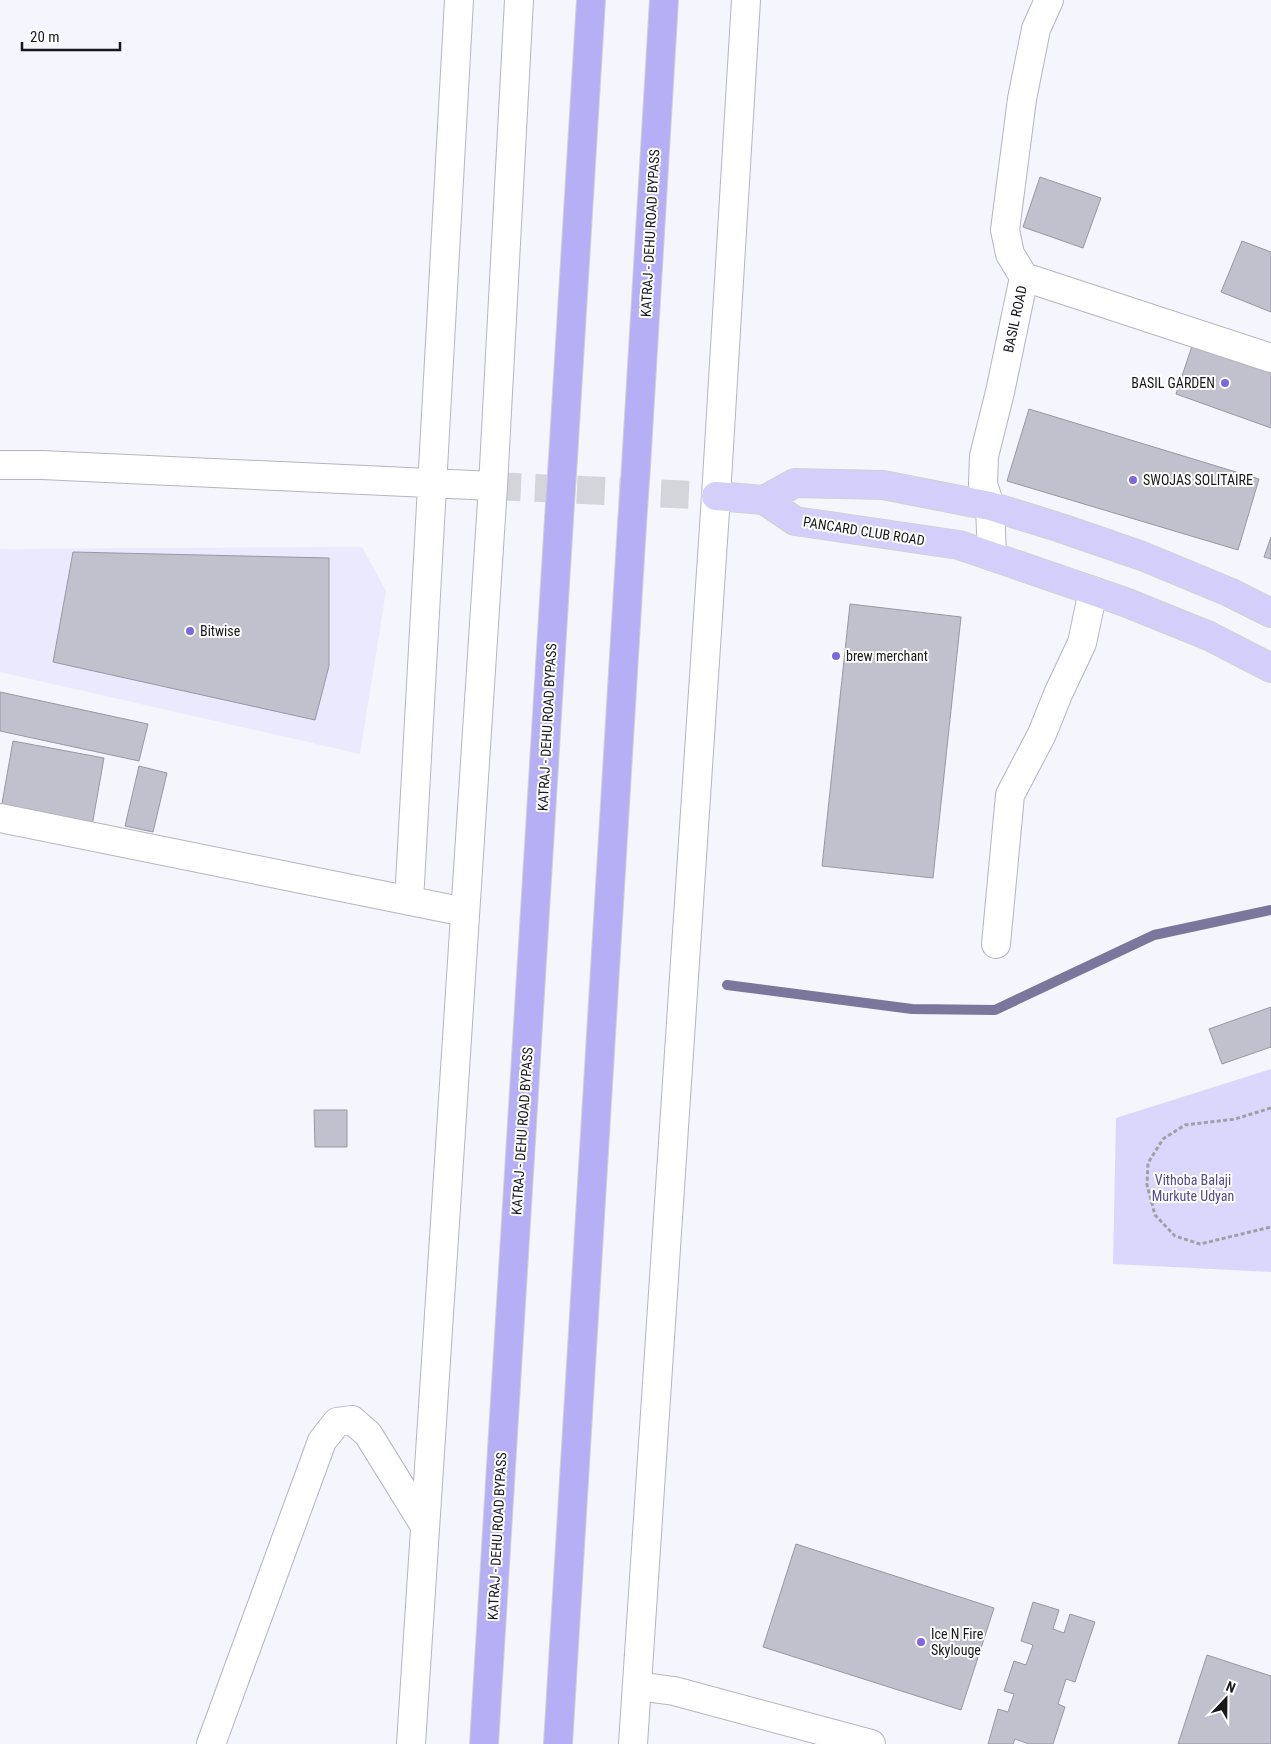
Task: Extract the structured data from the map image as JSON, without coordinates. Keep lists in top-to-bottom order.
{
  "streets": {
    "highway": ["KATRAJ - DEHU ROAD BYPASS"],
    "main road": ["PANCARD CLUB ROAD"],
    "street": ["BASIL ROAD"]
  },
  "crossings": [
    ["BASIL ROAD", "PANCARD CLUB ROAD"]
  ],
  "parks": ["Vithoba Balaji Murkute Udyan"],
  "places": [
    "BASIL GARDEN",
    "SWOJAS SOLITAIRE",
    "Bitwise",
    "brew merchant",
    "Ice N Fire Skylouge"
  ],
  "scale_bar": "20 m",
  "north": "top"
}
